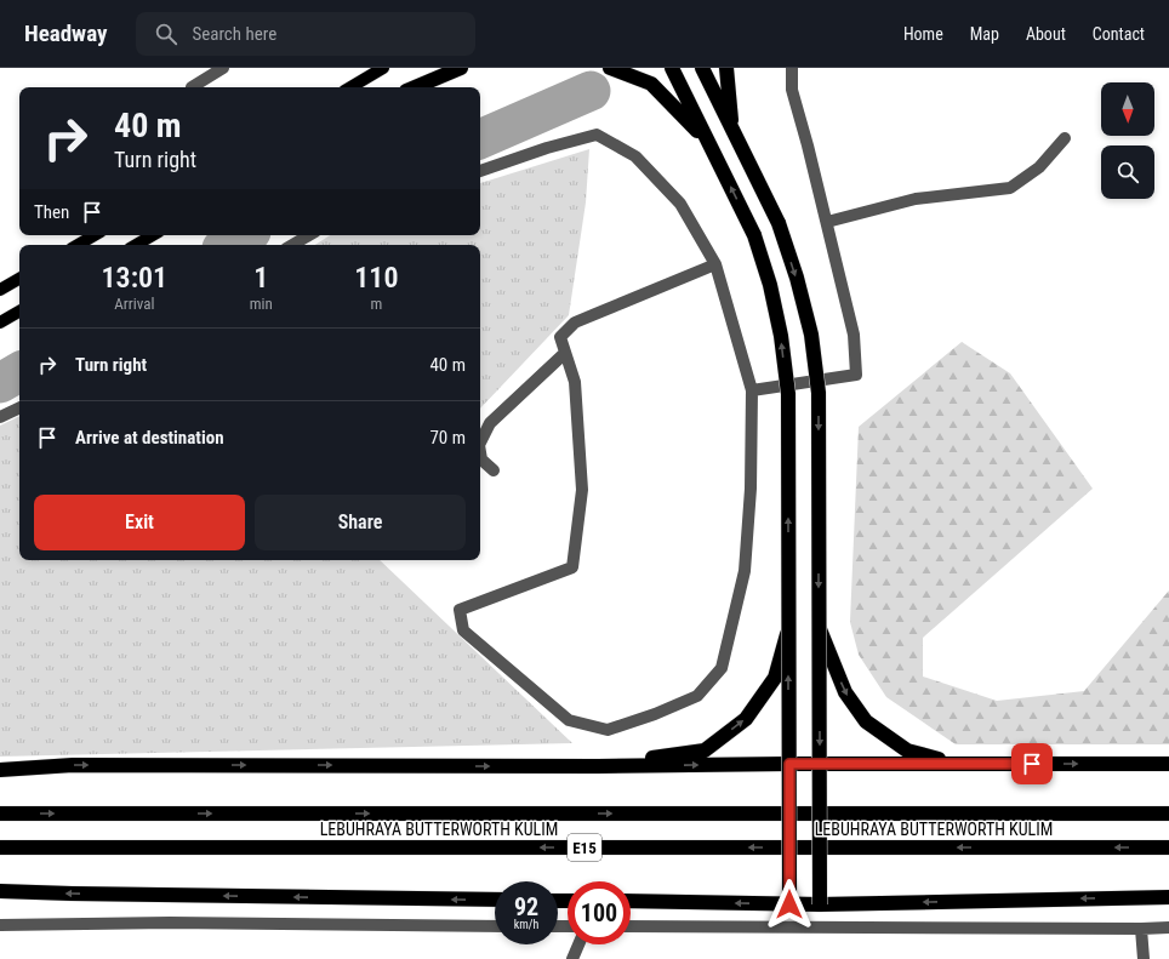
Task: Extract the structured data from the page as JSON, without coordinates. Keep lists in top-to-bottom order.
{
  "streets": {
    "highway": ["LEBUHRAYA BUTTERWORTH KULIM", "E15"]
  },
  "north": "bottom",
  "page": {
    "header": "Headway",
    "search": "Search here",
    "nav": [
      "Home",
      "Map",
      "About",
      "Contact"
    ],
    "turn": ["40 m", "Turn right"],
    "then": "Then",
    "eta": [
      "13:01",
      "Arrival",
      "1",
      "min",
      "110",
      "m"
    ],
    "list": [
      {
        "name": "Turn right",
        "value": "40 m"
      },
      {
        "name": "Arrive at destination",
        "value": "70 m"
      }
    ],
    "buttons": ["Exit", "Share"],
    "speed": "92 km/h",
    "limit": "100"
  }
}
